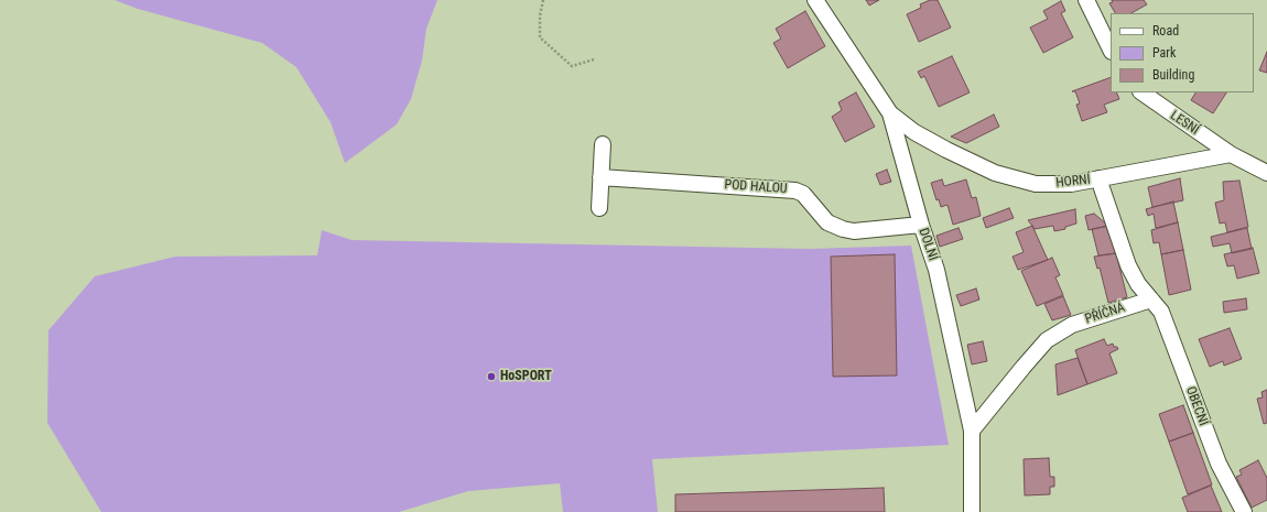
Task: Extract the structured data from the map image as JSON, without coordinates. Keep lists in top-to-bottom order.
{
  "streets": {
    "street": [
      "LESNÍ",
      "HORNÍ",
      "POD HALOU",
      "DOLNÍ",
      "PŘÍČNÁ",
      "OBECNÍ"
    ]
  },
  "crossings": [
    ["LESNÍ", "HORNÍ"],
    ["HORNÍ", "DOLNÍ"],
    ["POD HALOU", "DOLNÍ"],
    ["DOLNÍ", "PŘÍČNÁ"],
    ["PŘÍČNÁ", "OBECNÍ"]
  ],
  "places": ["HoSPORT"],
  "legend": ["Road", "Park", "Building"]
}
